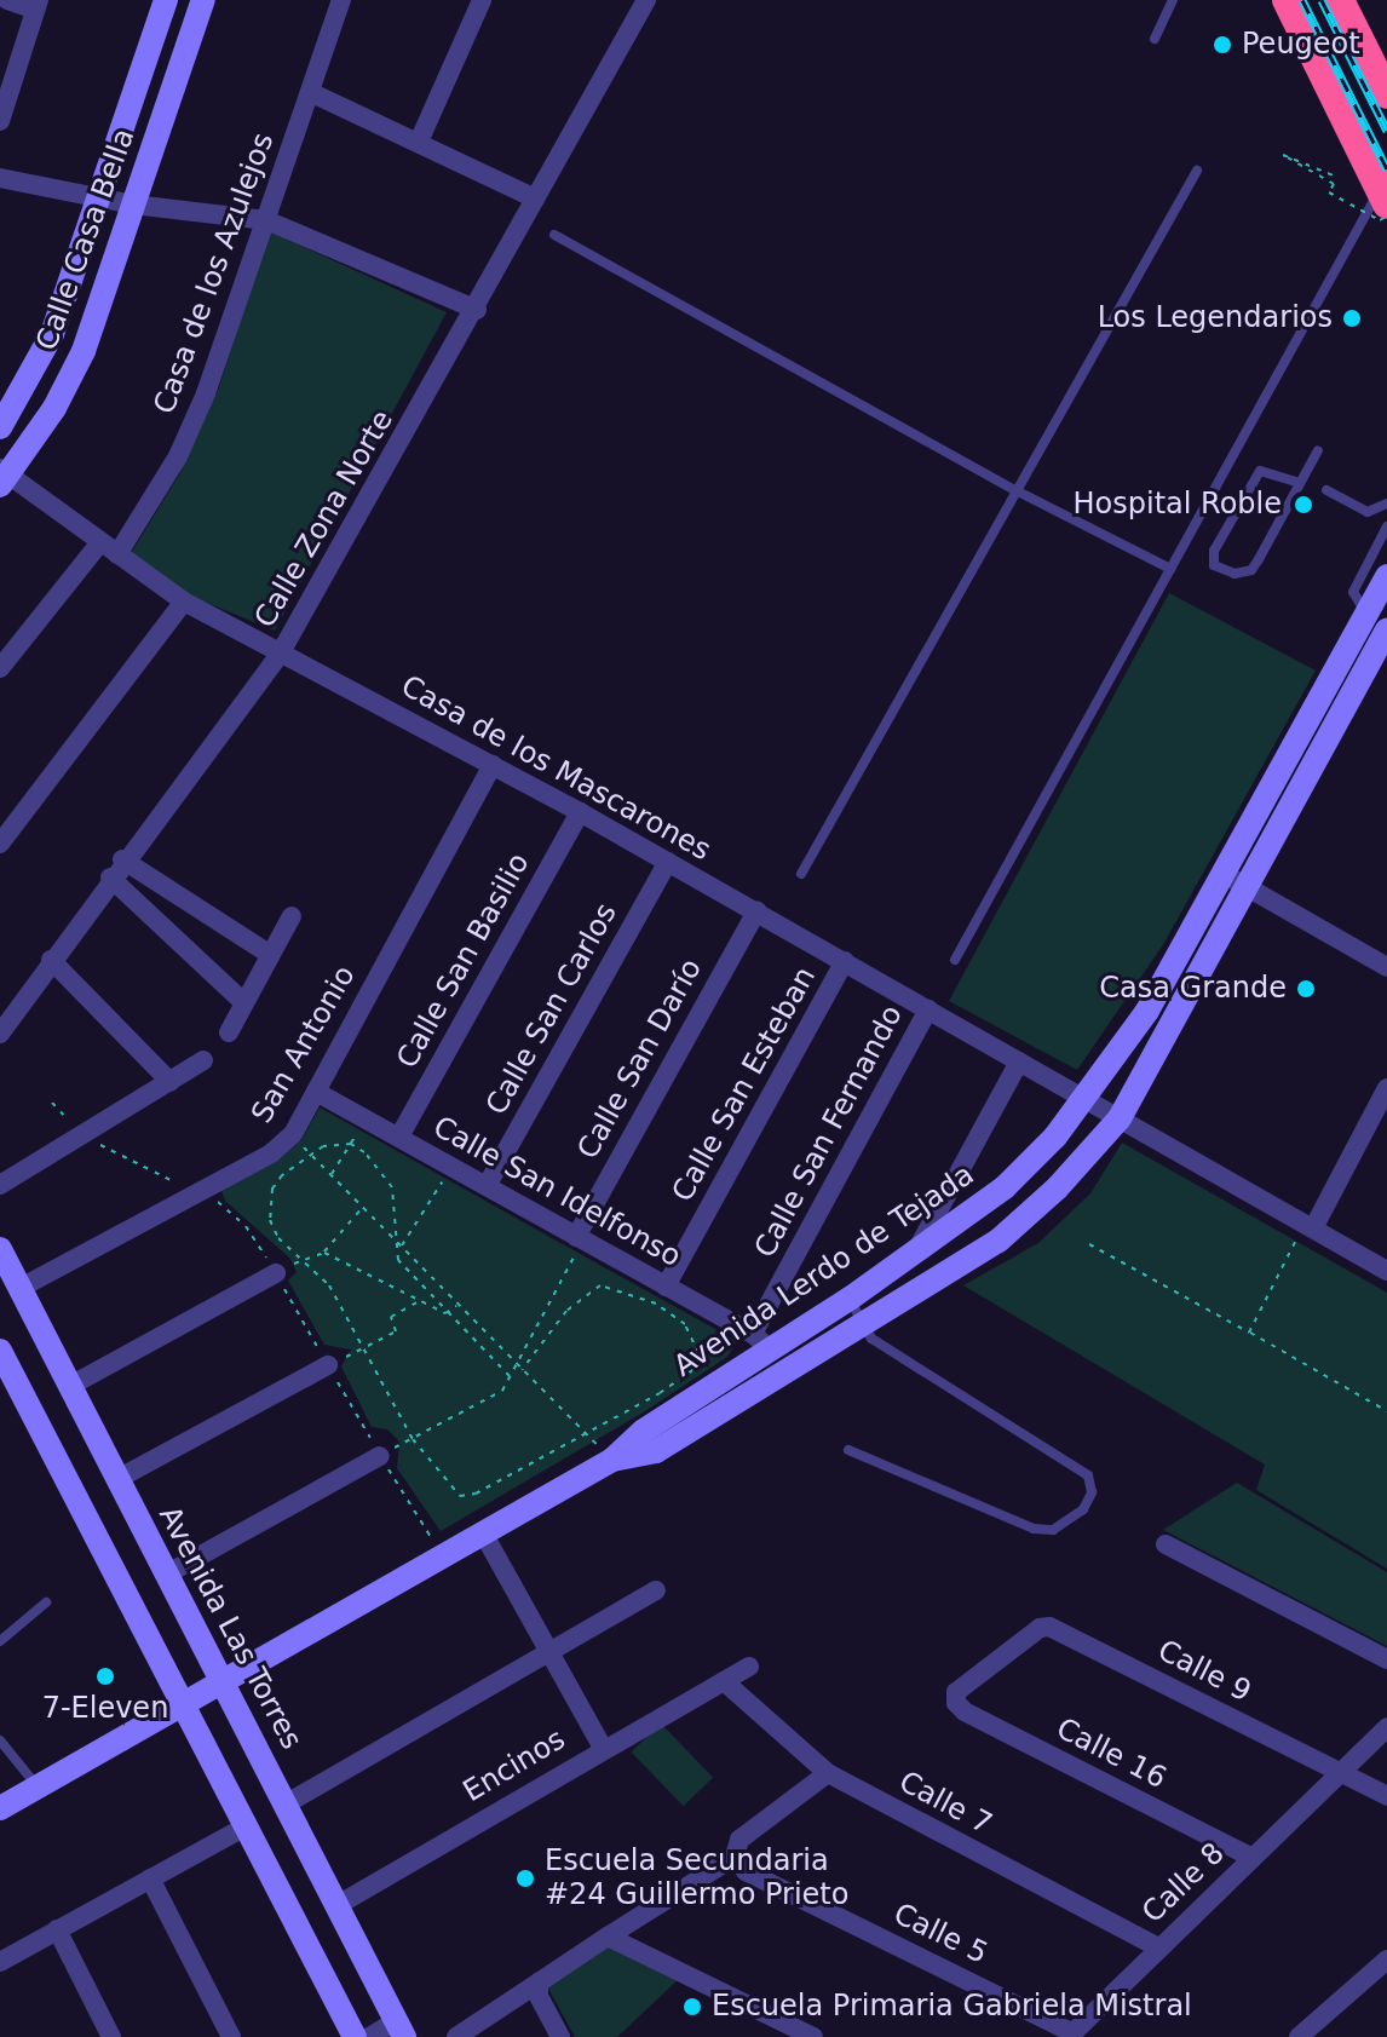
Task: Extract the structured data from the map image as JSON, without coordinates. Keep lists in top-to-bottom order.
{
  "streets": {
    "street": [
      "Calle Casa Bella",
      "Casa de los Azulejos",
      "Calle Zona Norte",
      "Casa de los Mascarones",
      "Calle San Basilio",
      "Calle San Carlos",
      "San Antonio",
      "Calle San Darío",
      "Calle San Esteban",
      "Calle San Fernando",
      "Calle San Idelfonso",
      "Avenida Lerdo de Tejada",
      "Avenida Las Torres",
      "Calle 9",
      "Calle 16",
      "Encinos",
      "Calle 7",
      "Calle 8",
      "Calle 5"
    ]
  },
  "crossings": [
    ["Calle Casa Bella", "Casa de los Mascarones"],
    ["Casa de los Azulejos", "Casa de los Mascarones"],
    ["Calle Zona Norte", "Casa de los Mascarones"],
    ["Casa de los Mascarones", "Calle San Basilio"],
    ["Casa de los Mascarones", "Calle San Carlos"],
    ["Casa de los Mascarones", "San Antonio"],
    ["Casa de los Mascarones", "Calle San Darío"],
    ["Casa de los Mascarones", "Calle San Esteban"],
    ["Casa de los Mascarones", "Calle San Fernando"],
    ["Casa de los Mascarones", "Avenida Lerdo de Tejada"],
    ["Calle San Basilio", "Calle San Idelfonso"],
    ["Calle San Carlos", "Calle San Idelfonso"],
    ["San Antonio", "Calle San Idelfonso"],
    ["San Antonio", "Avenida Las Torres"],
    ["Calle San Darío", "Calle San Idelfonso"],
    ["Calle San Esteban", "Calle San Idelfonso"],
    ["Calle San Fernando", "Calle San Idelfonso"],
    ["Calle San Fernando", "Avenida Lerdo de Tejada"],
    ["Calle San Idelfonso", "Avenida Lerdo de Tejada"],
    ["Avenida Lerdo de Tejada", "Avenida Las Torres"],
    ["Avenida Las Torres", "Encinos"],
    ["Calle 9", "Calle 16"],
    ["Calle 9", "Calle 8"],
    ["Calle 16", "Calle 8"],
    ["Encinos", "Calle 7"],
    ["Calle 7", "Calle 8"],
    ["Calle 8", "Calle 5"]
  ],
  "places": [
    "Peugeot",
    "Los Legendarios",
    "Hospital Roble",
    "Casa Grande",
    "7-Eleven",
    "Escuela Secundaria #24 Guillermo Prieto",
    "Escuela Primaria Gabriela Mistral"
  ]
}
